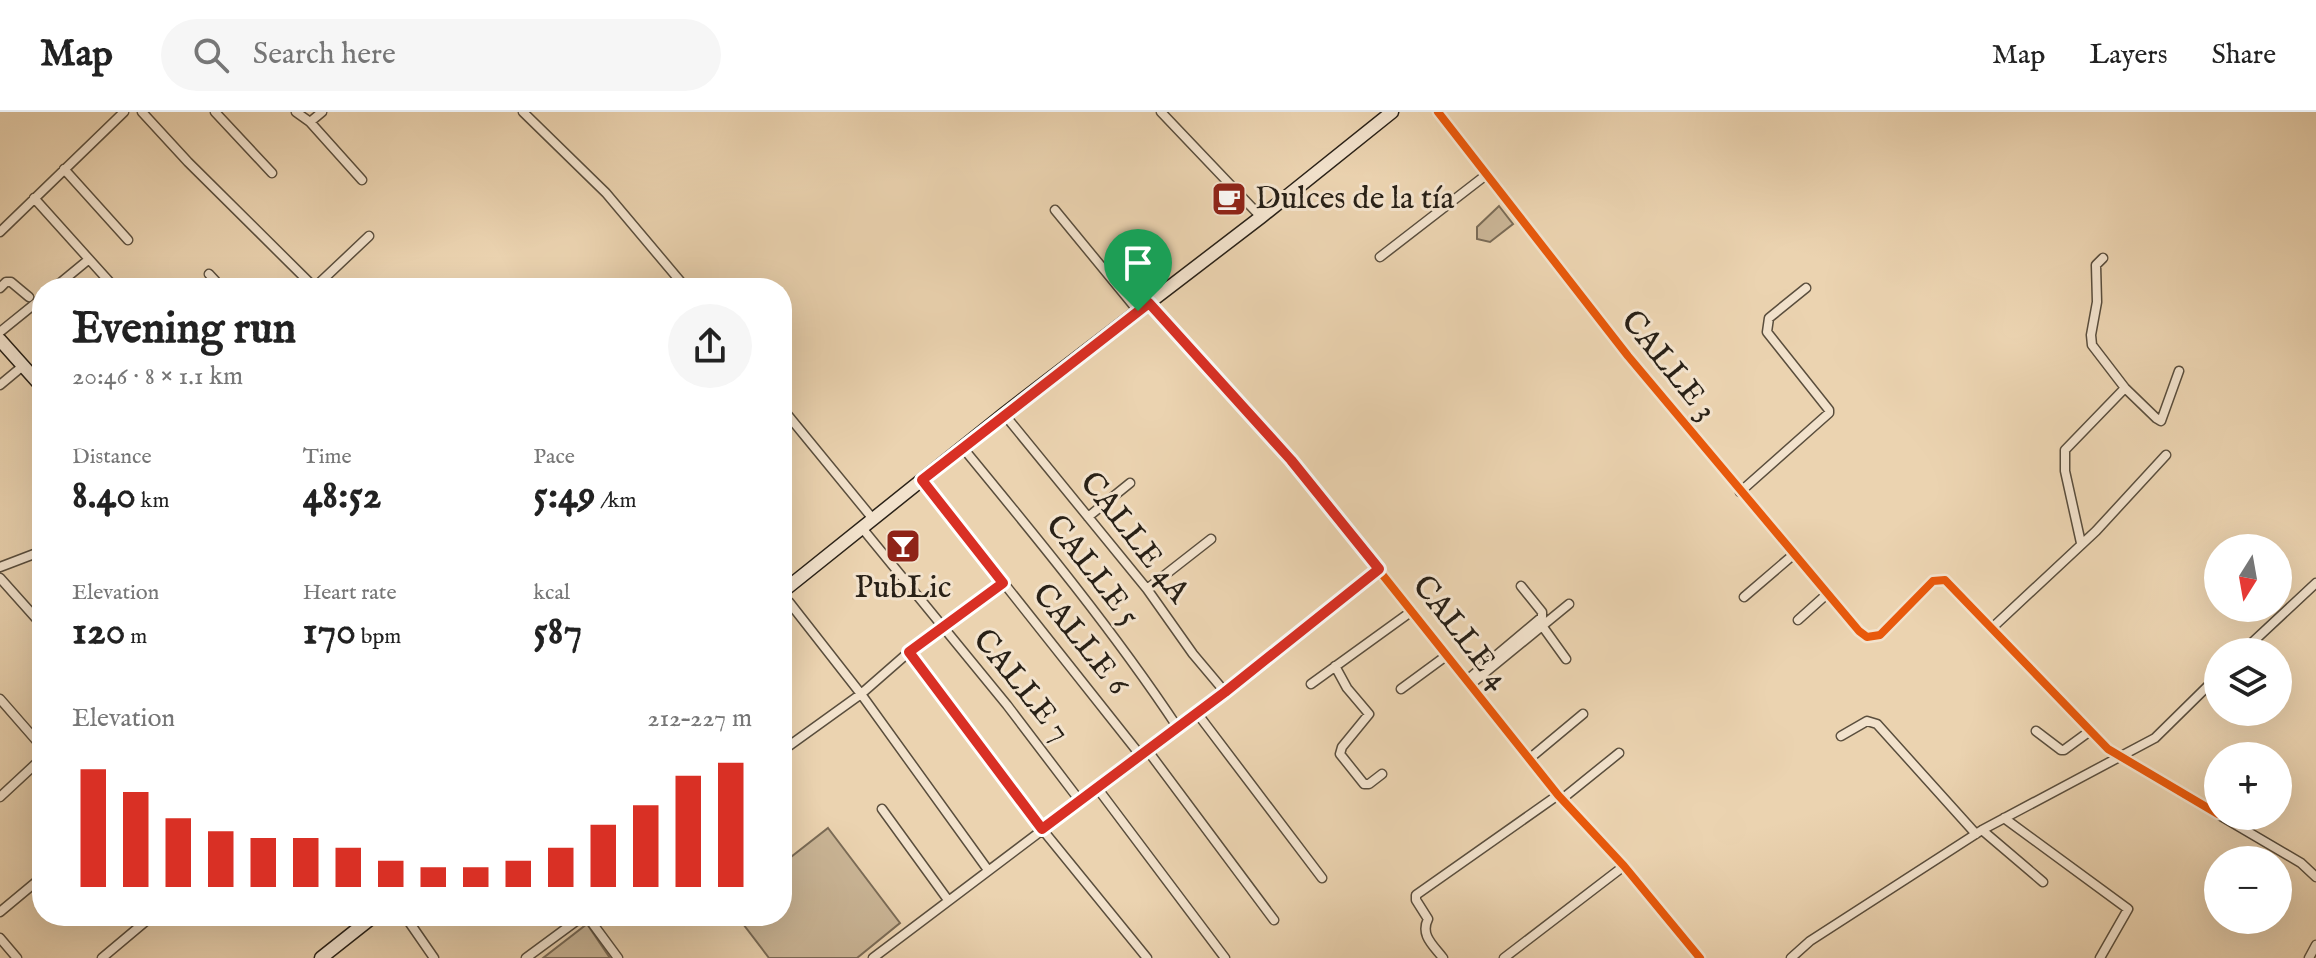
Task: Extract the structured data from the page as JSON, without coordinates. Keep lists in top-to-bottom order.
{
  "streets": {
    "street": [
      "CALLE 3",
      "CALLE 4A",
      "CALLE 5",
      "CALLE 4",
      "CALLE 6",
      "CALLE 7"
    ]
  },
  "places": {
    "cafe": ["Dulces de la tía"],
    "bar": ["PubLic"]
  },
  "north": "bottom",
  "page": {
    "header": "Map",
    "search": "Search here",
    "nav": ["Map", "Layers", "Share"],
    "heading": ["Evening run", "20:46 · 8 × 1.1 km"],
    "stats": [
      ["Distance", "8.40 km"],
      ["Time", "48:52"],
      ["Pace", "5:49 /km"],
      ["Elevation", "120 m"],
      ["Heart rate", "170 bpm"],
      ["kcal", "587"]
    ],
    "map_buttons": ["+", "−"],
    "chart": ["Elevation", "212–227 m"]
  }
}
